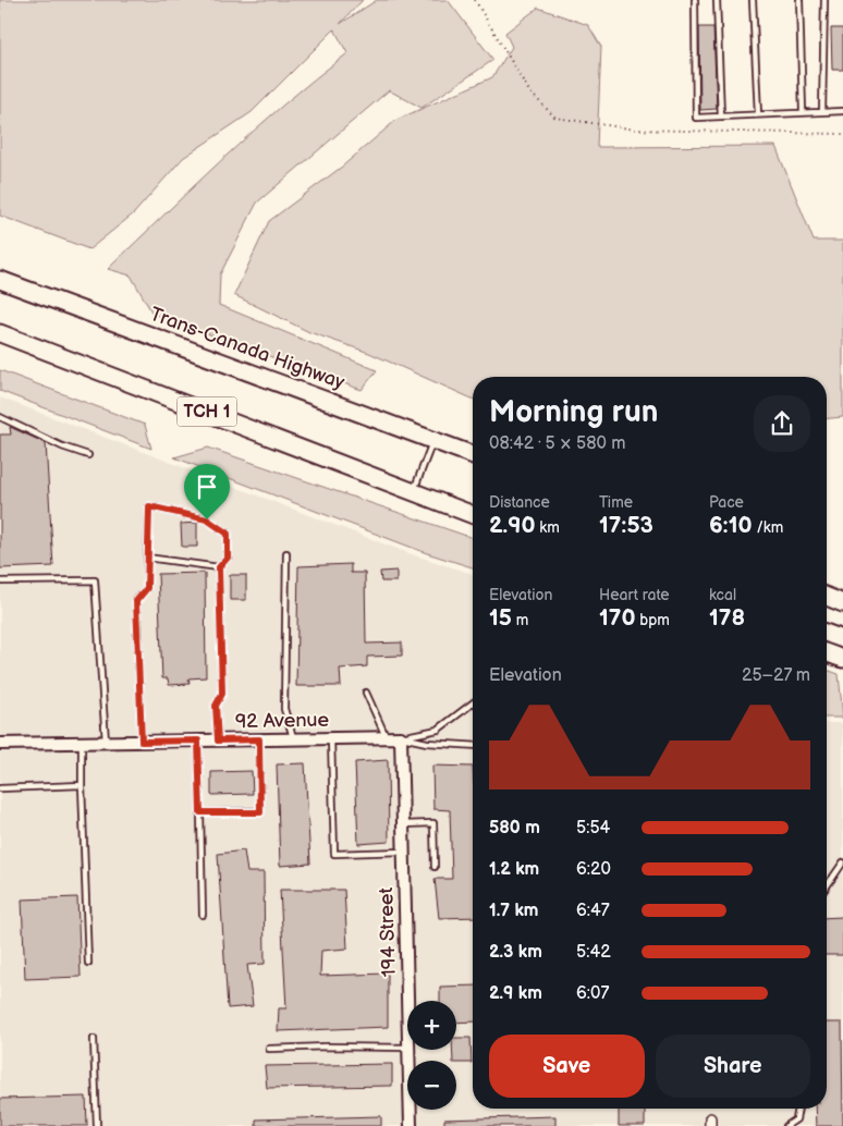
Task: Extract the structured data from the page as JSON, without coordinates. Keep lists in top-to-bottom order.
{
  "streets": {
    "highway": ["Trans-Canada Highway", "TCH 1"],
    "street": ["92 Avenue", "194 Street"]
  },
  "crossings": [
    ["92 Avenue", "194 Street"]
  ],
  "page": {
    "heading": ["Morning run", "08:42 · 5 × 580 m"],
    "stats": [
      ["Distance", "2.90 km"],
      ["Time", "17:53"],
      ["Pace", "6:10 /km"],
      ["Elevation", "15 m"],
      ["Heart rate", "170 bpm"],
      ["kcal", "178"]
    ],
    "chart": ["Elevation", "25–27 m"],
    "list": [
      {
        "name": "580 m",
        "note": "5:54"
      },
      {
        "name": "1.2 km",
        "note": "6:20"
      },
      {
        "name": "1.7 km",
        "note": "6:47"
      },
      {
        "name": "2.3 km",
        "note": "5:42"
      },
      {
        "name": "2.9 km",
        "note": "6:07"
      }
    ],
    "map_buttons": ["+", "−"],
    "buttons": ["Save", "Share"]
  }
}
